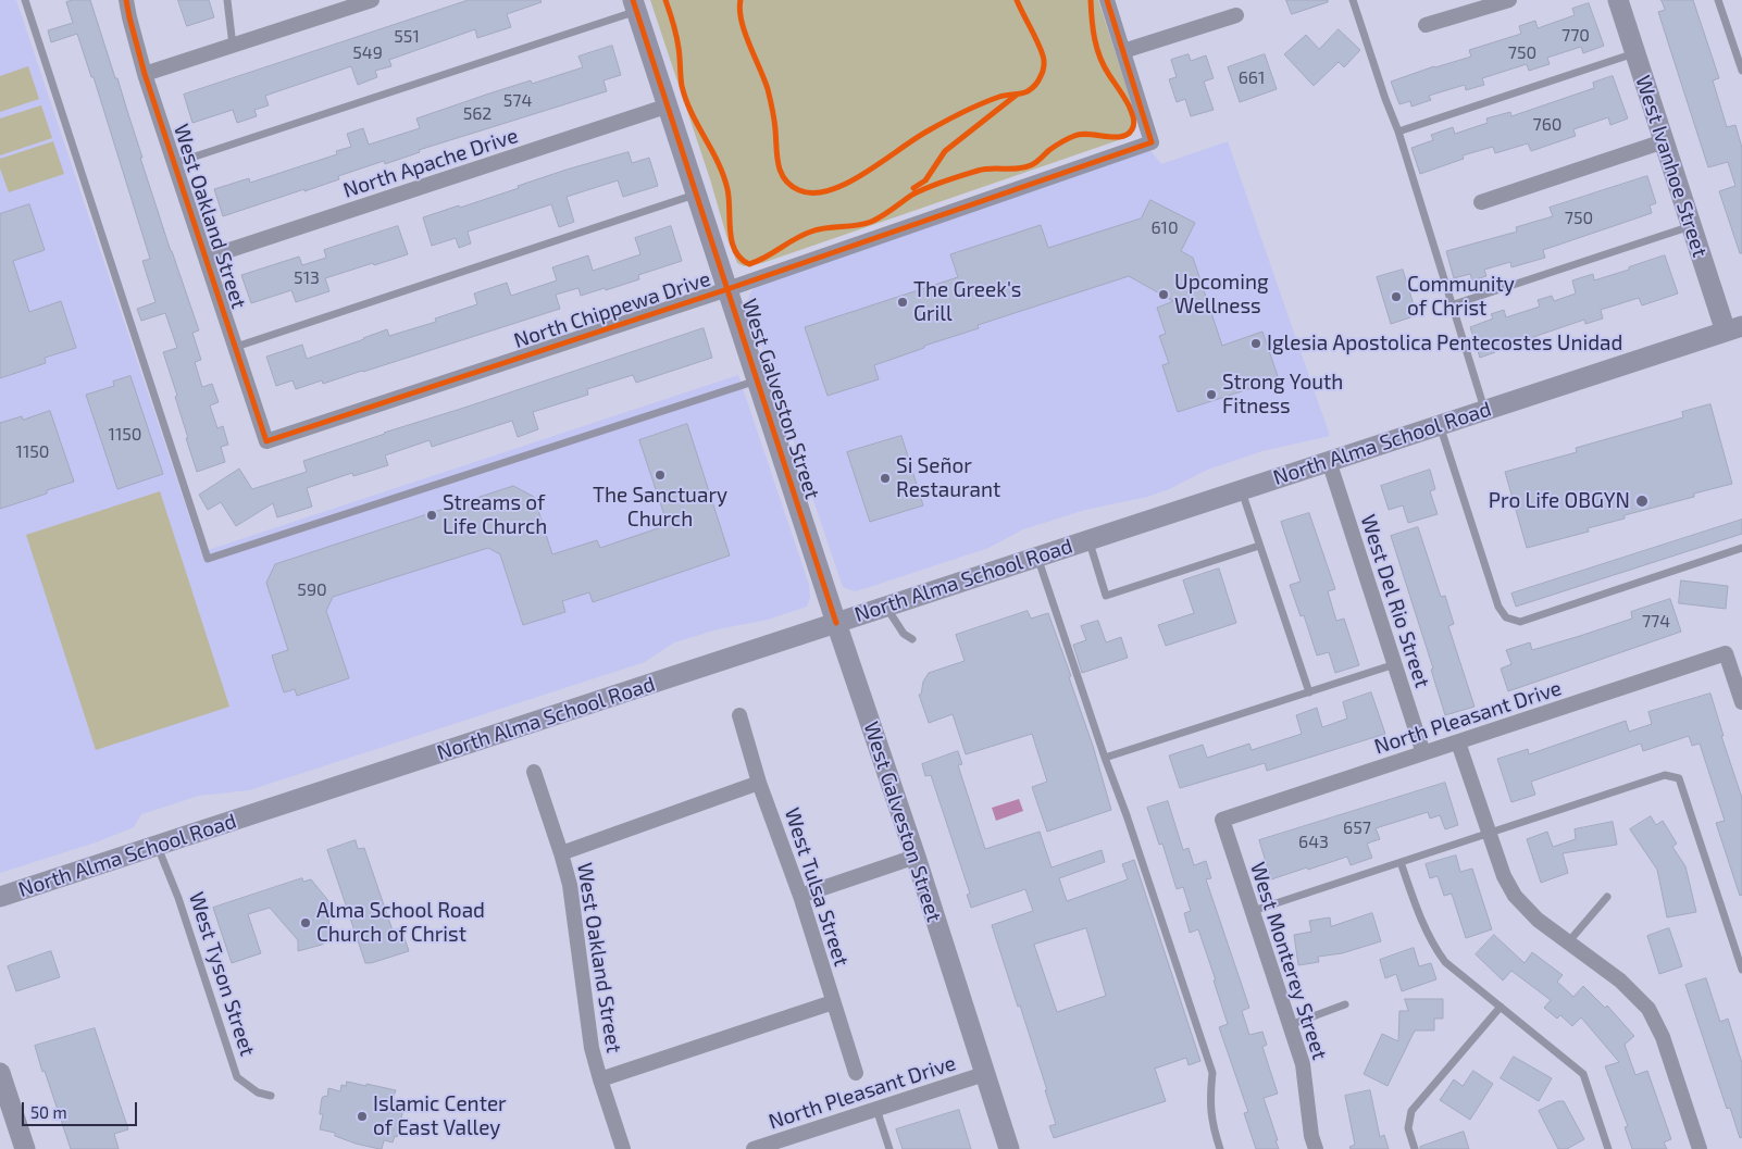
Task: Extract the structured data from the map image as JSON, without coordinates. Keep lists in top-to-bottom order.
{
  "streets": {
    "main road": ["West Ivanhoe Street", "West Galveston Street", "North Alma School Road"],
    "street": [
      "North Apache Drive",
      "West Oakland Street",
      "North Chippewa Drive",
      "West Del Rio Street",
      "North Pleasant Drive",
      "West Tulsa Street",
      "West Monterey Street"
    ],
    "lane": ["West Tyson Street"]
  },
  "crossings": [
    ["North Apache Drive", "West Oakland Street"],
    ["North Apache Drive", "West Galveston Street"],
    ["West Ivanhoe Street", "North Alma School Road"],
    ["West Oakland Street", "North Chippewa Drive"],
    ["North Chippewa Drive", "West Galveston Street"],
    ["West Galveston Street", "North Alma School Road"],
    ["West Galveston Street", "North Pleasant Drive"],
    ["North Alma School Road", "West Del Rio Street"],
    ["North Alma School Road", "West Tyson Street"],
    ["West Del Rio Street", "North Pleasant Drive"],
    ["North Pleasant Drive", "West Monterey Street"]
  ],
  "places": [
    "Upcoming Wellness",
    "Community of Christ",
    "The Greek's Grill",
    "Iglesia Apostolica Pentecostes Unidad",
    "Strong Youth Fitness",
    "The Sanctuary Church",
    "Si Señor Restaurant",
    "Pro Life OBGYN",
    "Streams of Life Church",
    "Alma School Road Church of Christ",
    "Islamic Center of East Valley"
  ],
  "house_numbers": [
    "770",
    "551",
    "549",
    "750",
    "661",
    "574",
    "562",
    "760",
    "750",
    "610",
    "513",
    "1150",
    "1150",
    "590",
    "774",
    "657",
    "643"
  ],
  "scale_bar": "50 m"
}
